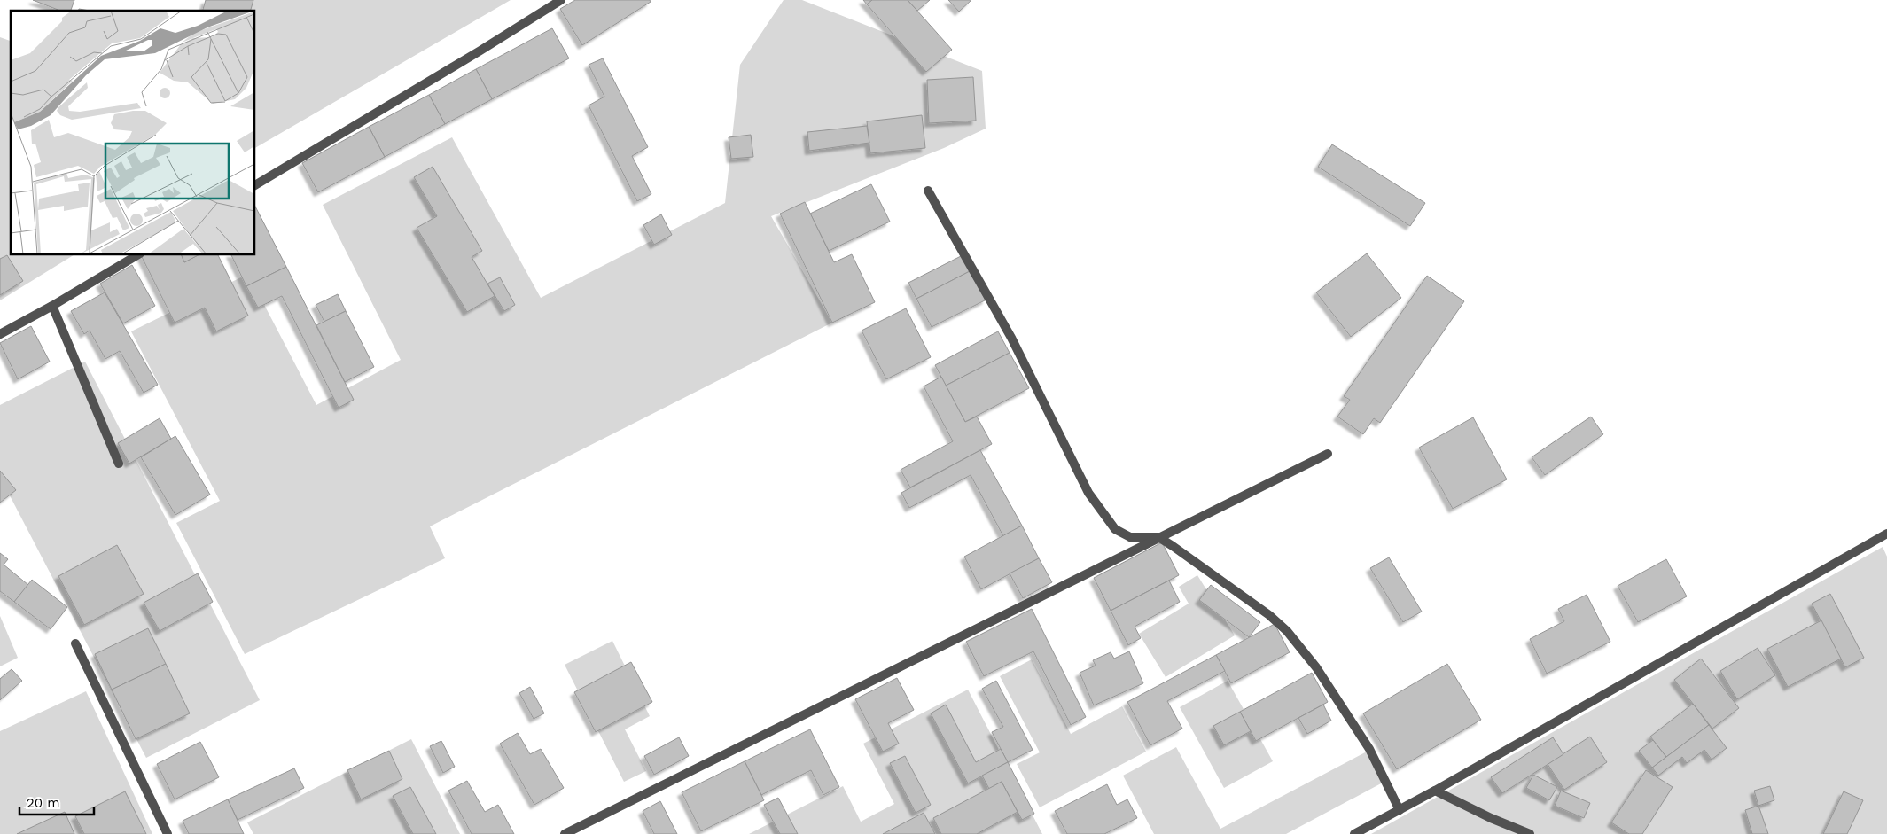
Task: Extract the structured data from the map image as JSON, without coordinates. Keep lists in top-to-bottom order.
{
  "scale_bar": "20 m"
}
